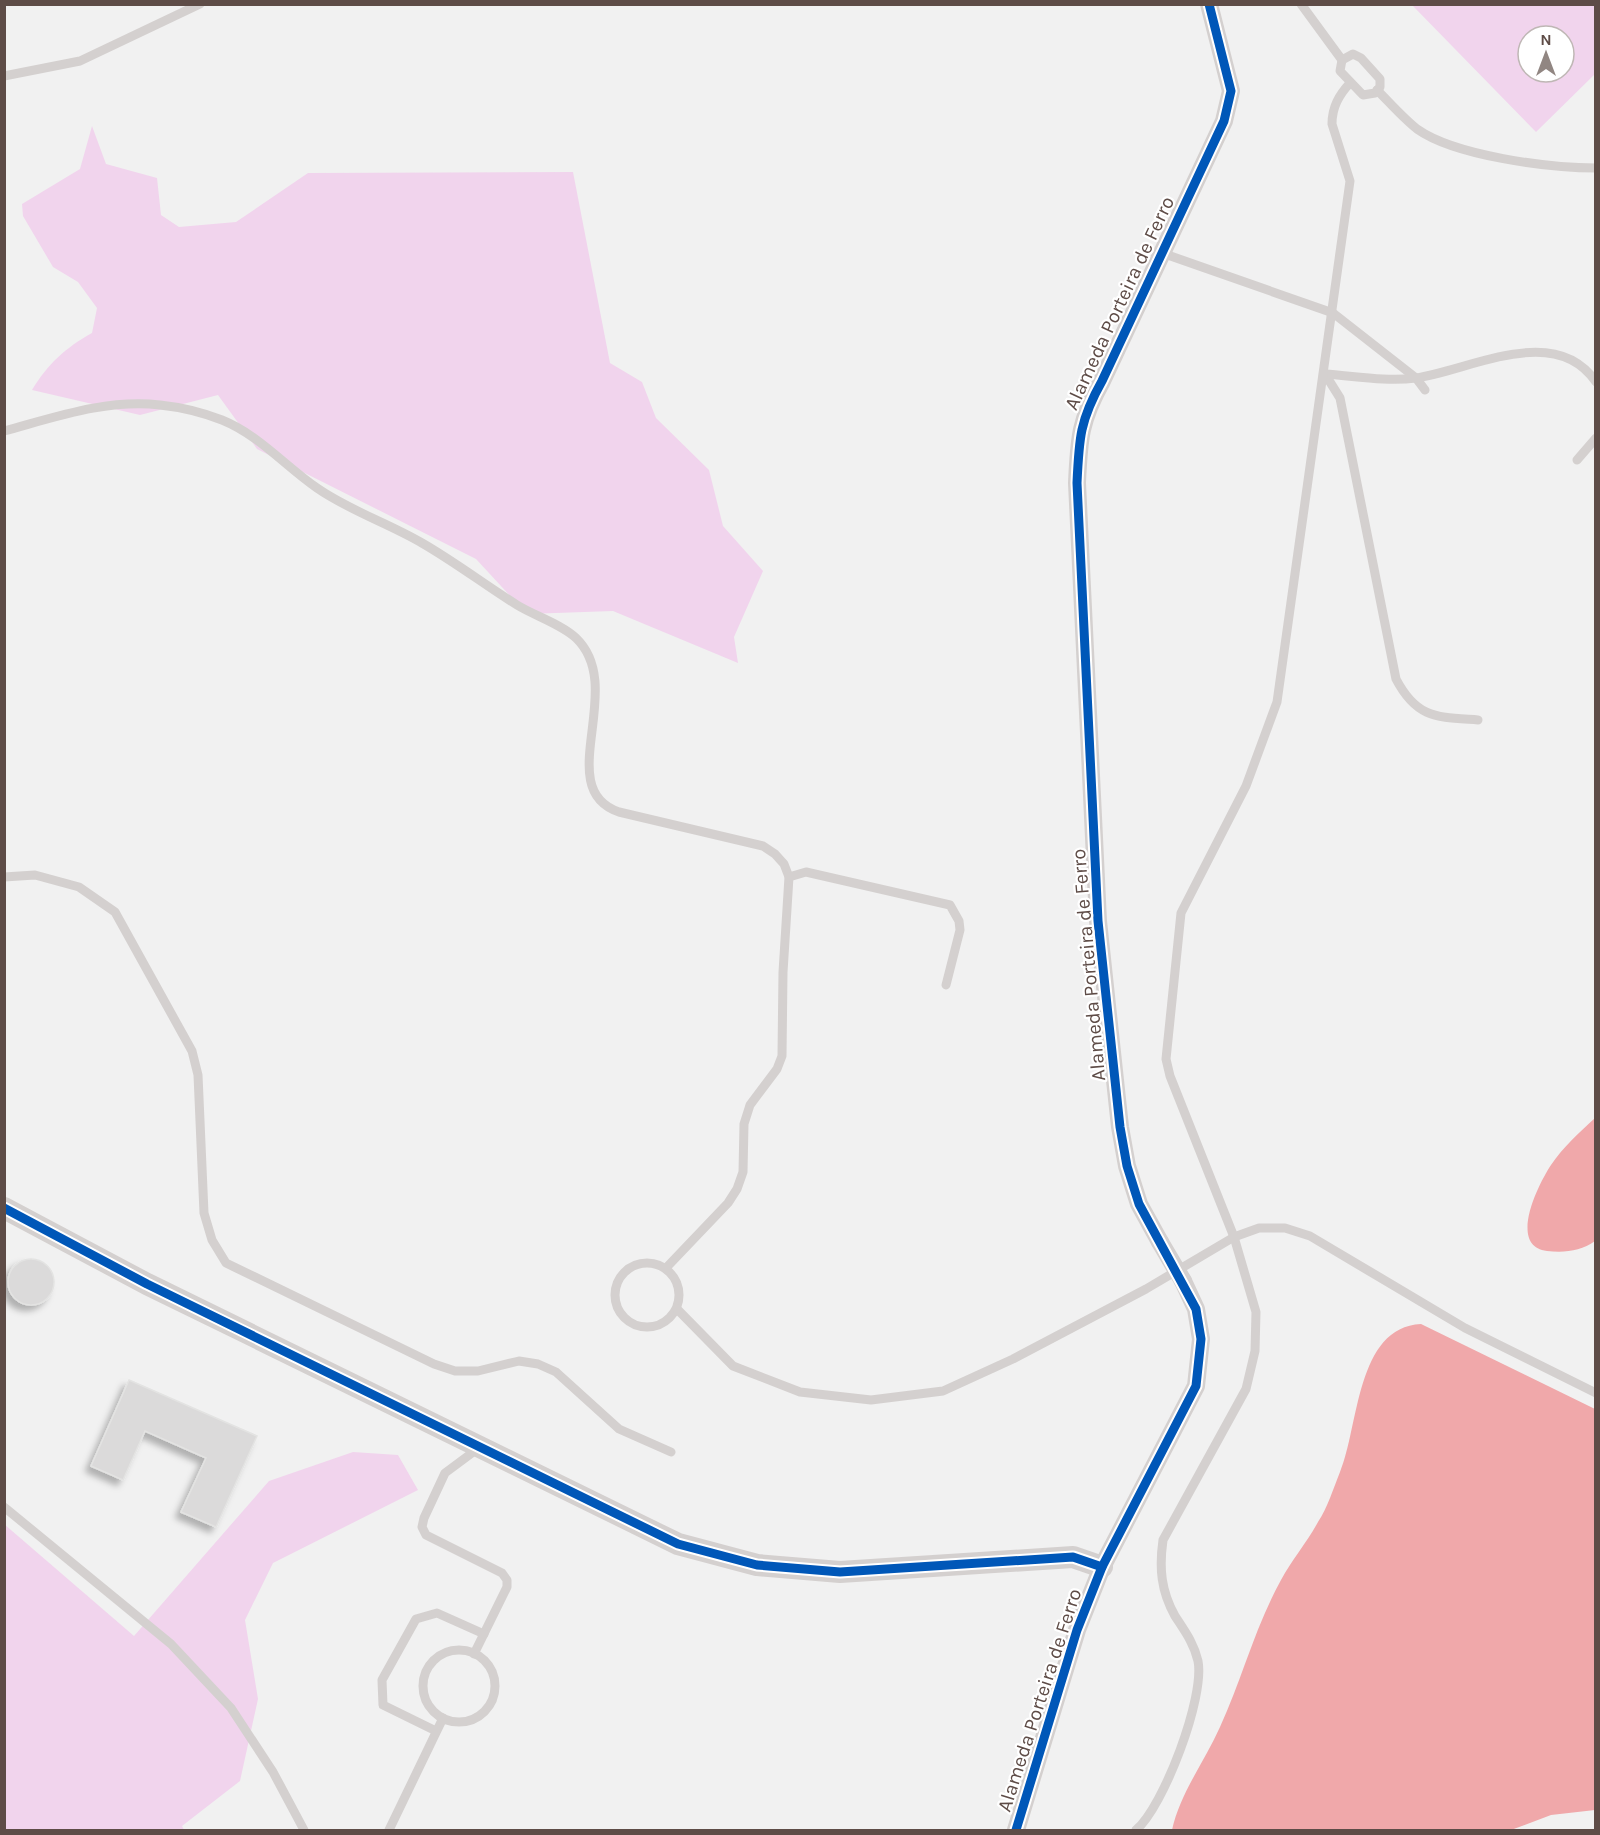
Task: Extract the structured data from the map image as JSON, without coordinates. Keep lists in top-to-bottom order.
{
  "streets": {
    "street": ["Alameda Porteira de Ferro"]
  },
  "north": "top"
}
